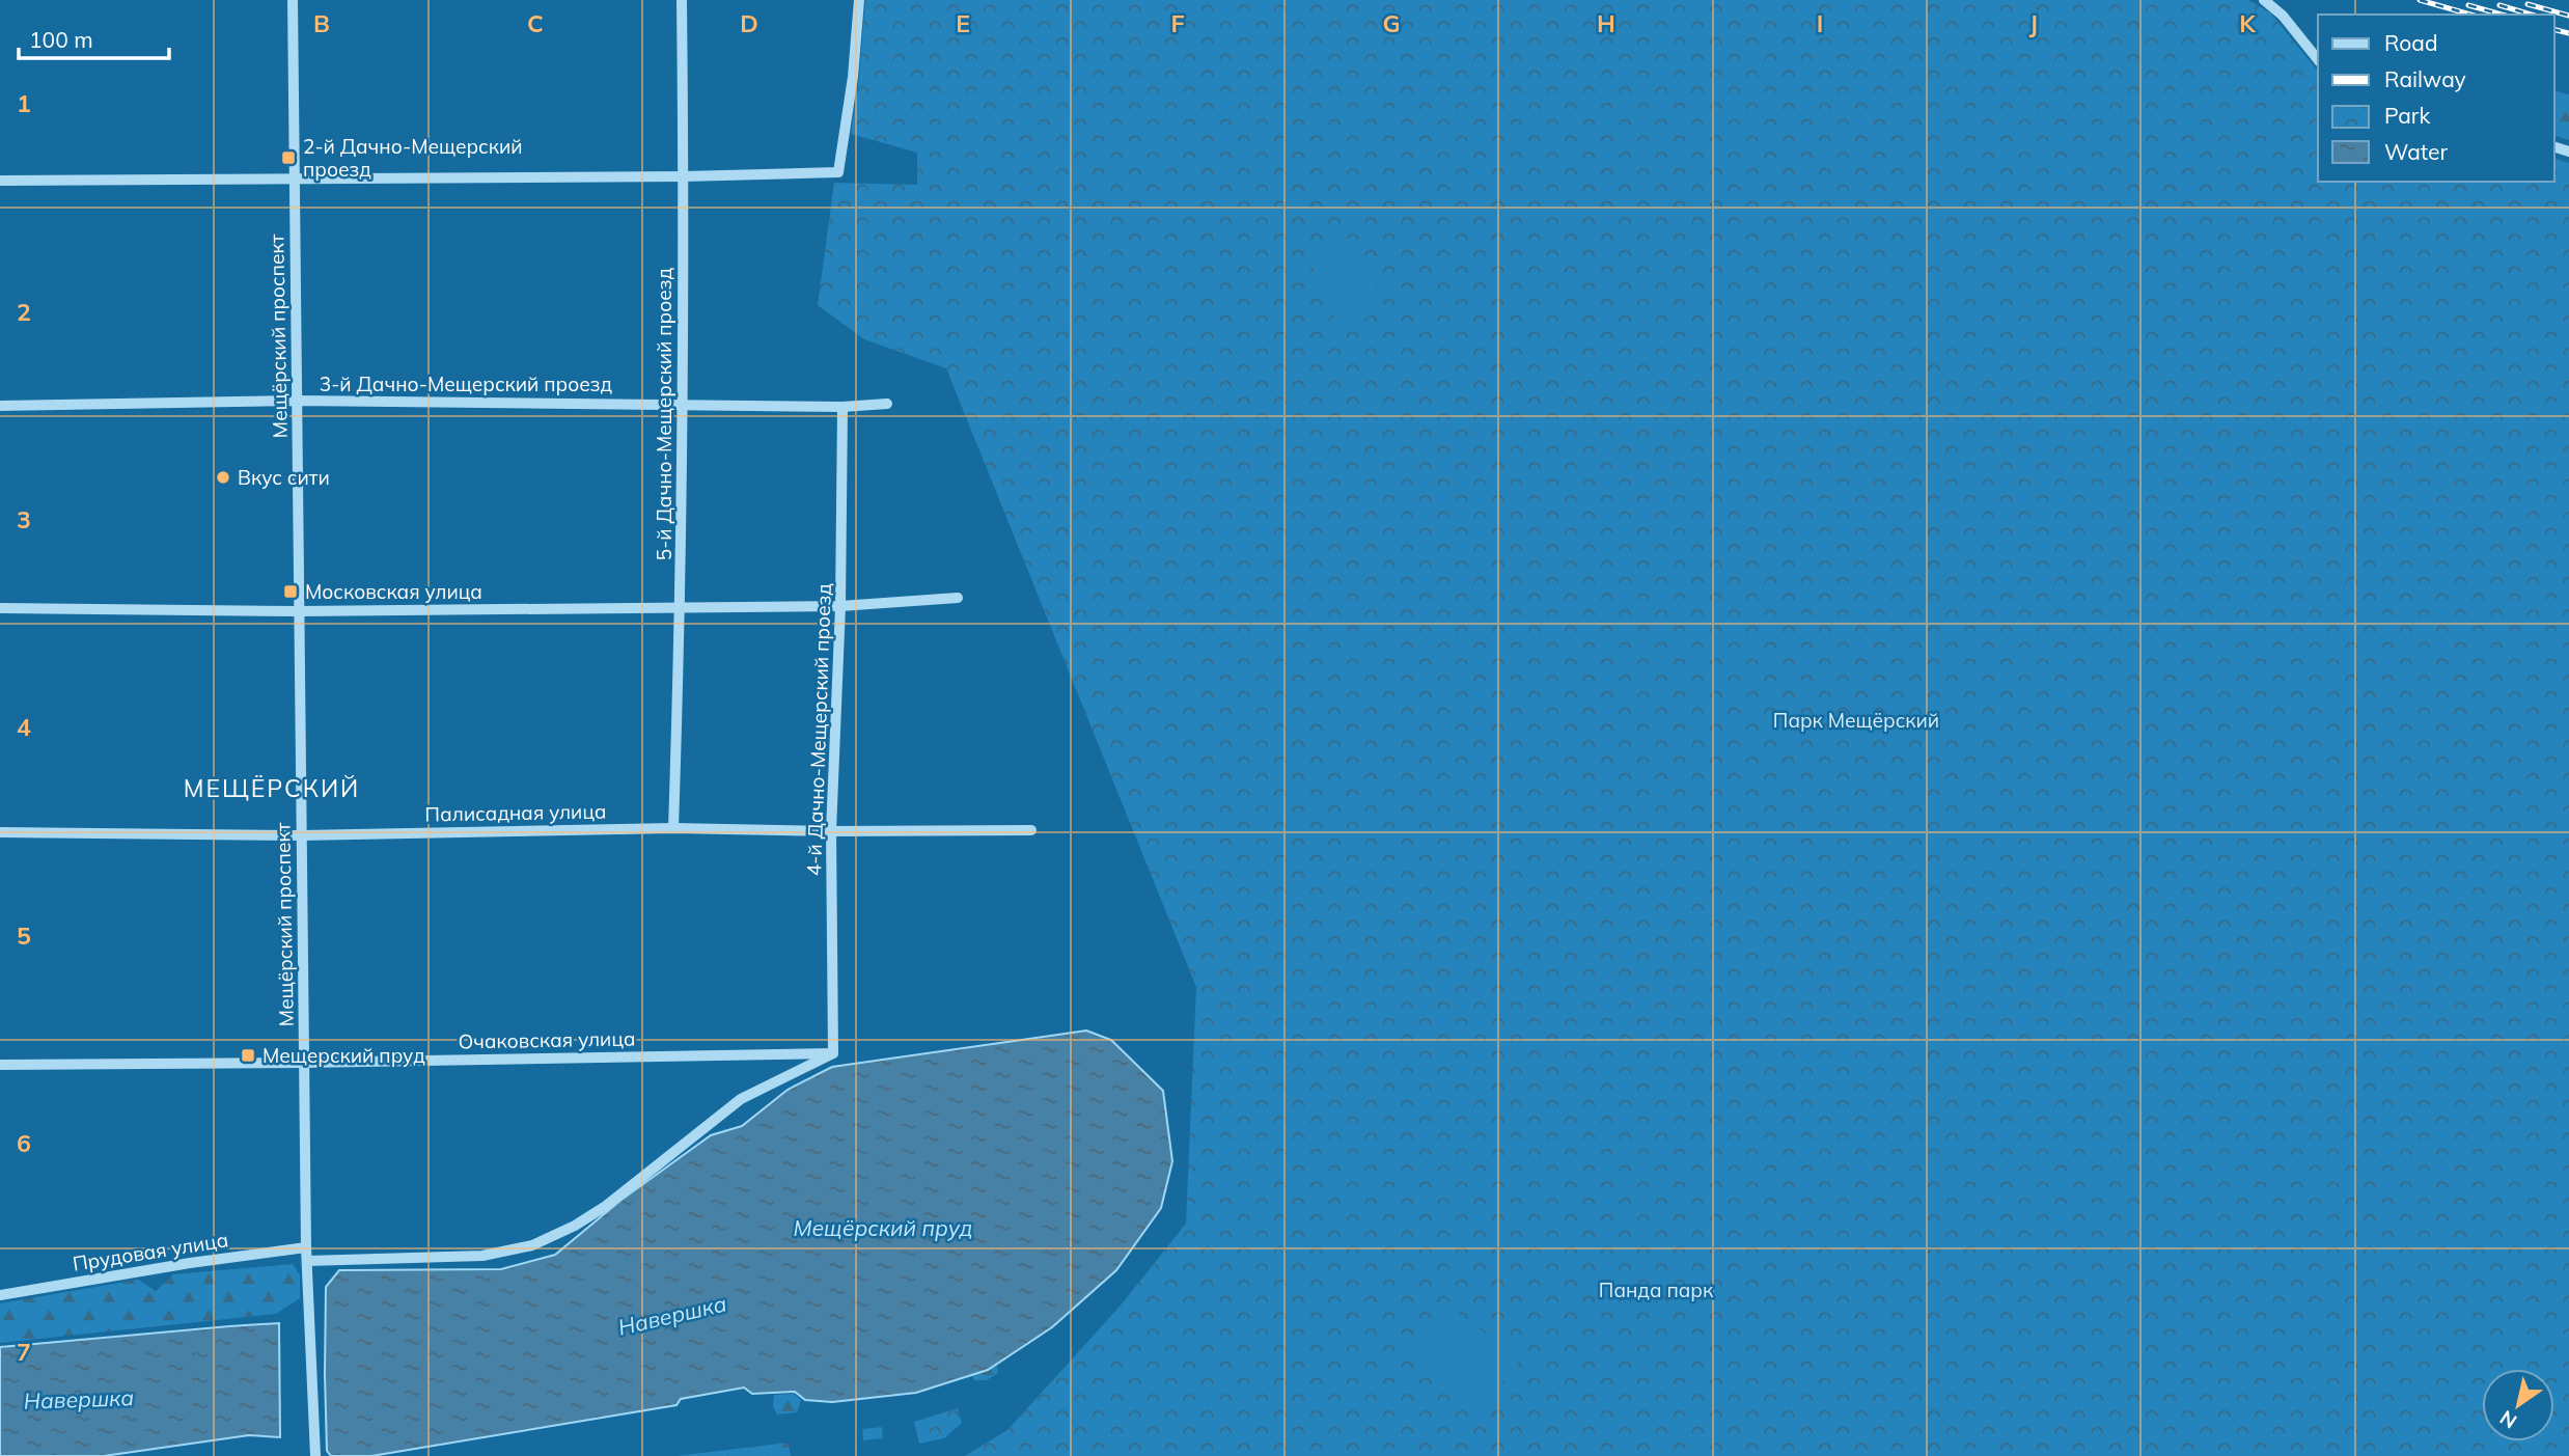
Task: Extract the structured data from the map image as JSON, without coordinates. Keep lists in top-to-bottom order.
{
  "streets": {
    "street": [
      "Мещёрский проспект",
      "3-й Дачно-Мещерский проезд",
      "5-й Дачно-Мещерский проезд",
      "4-й Дачно-Мещерский проезд",
      "Палисадная улица",
      "Очаковская улица",
      "Прудовая улица"
    ]
  },
  "crossings": [
    ["Мещёрский проспект", "3-й Дачно-Мещерский проезд"],
    ["Мещёрский проспект", "Палисадная улица"],
    ["Мещёрский проспект", "Очаковская улица"],
    ["Мещёрский проспект", "Прудовая улица"],
    ["3-й Дачно-Мещерский проезд", "5-й Дачно-Мещерский проезд"],
    ["3-й Дачно-Мещерский проезд", "4-й Дачно-Мещерский проезд"],
    ["5-й Дачно-Мещерский проезд", "Палисадная улица"],
    ["4-й Дачно-Мещерский проезд", "Палисадная улица"],
    ["4-й Дачно-Мещерский проезд", "Очаковская улица"]
  ],
  "districts": ["МЕЩЁРСКИЙ"],
  "water": ["Мещёрский пруд", "Навершка"],
  "parks": ["Парк Мещёрский", "Панда парк"],
  "places": {
    "transit": ["2-й Дачно-Мещерский проезд", "Московская улица", "Мещерский пруд"],
    "other": ["Вкус сити"]
  },
  "legend": [
    "Road",
    "Railway",
    "Park",
    "Water"
  ],
  "scale_bar": "100 m",
  "north": "bottom left",
  "grid": {
    "columns": [
      "B",
      "C",
      "D",
      "E",
      "F",
      "G",
      "H",
      "I",
      "J",
      "K"
    ],
    "rows": [
      "1",
      "2",
      "3",
      "4",
      "5",
      "6",
      "7"
    ]
  }
}
